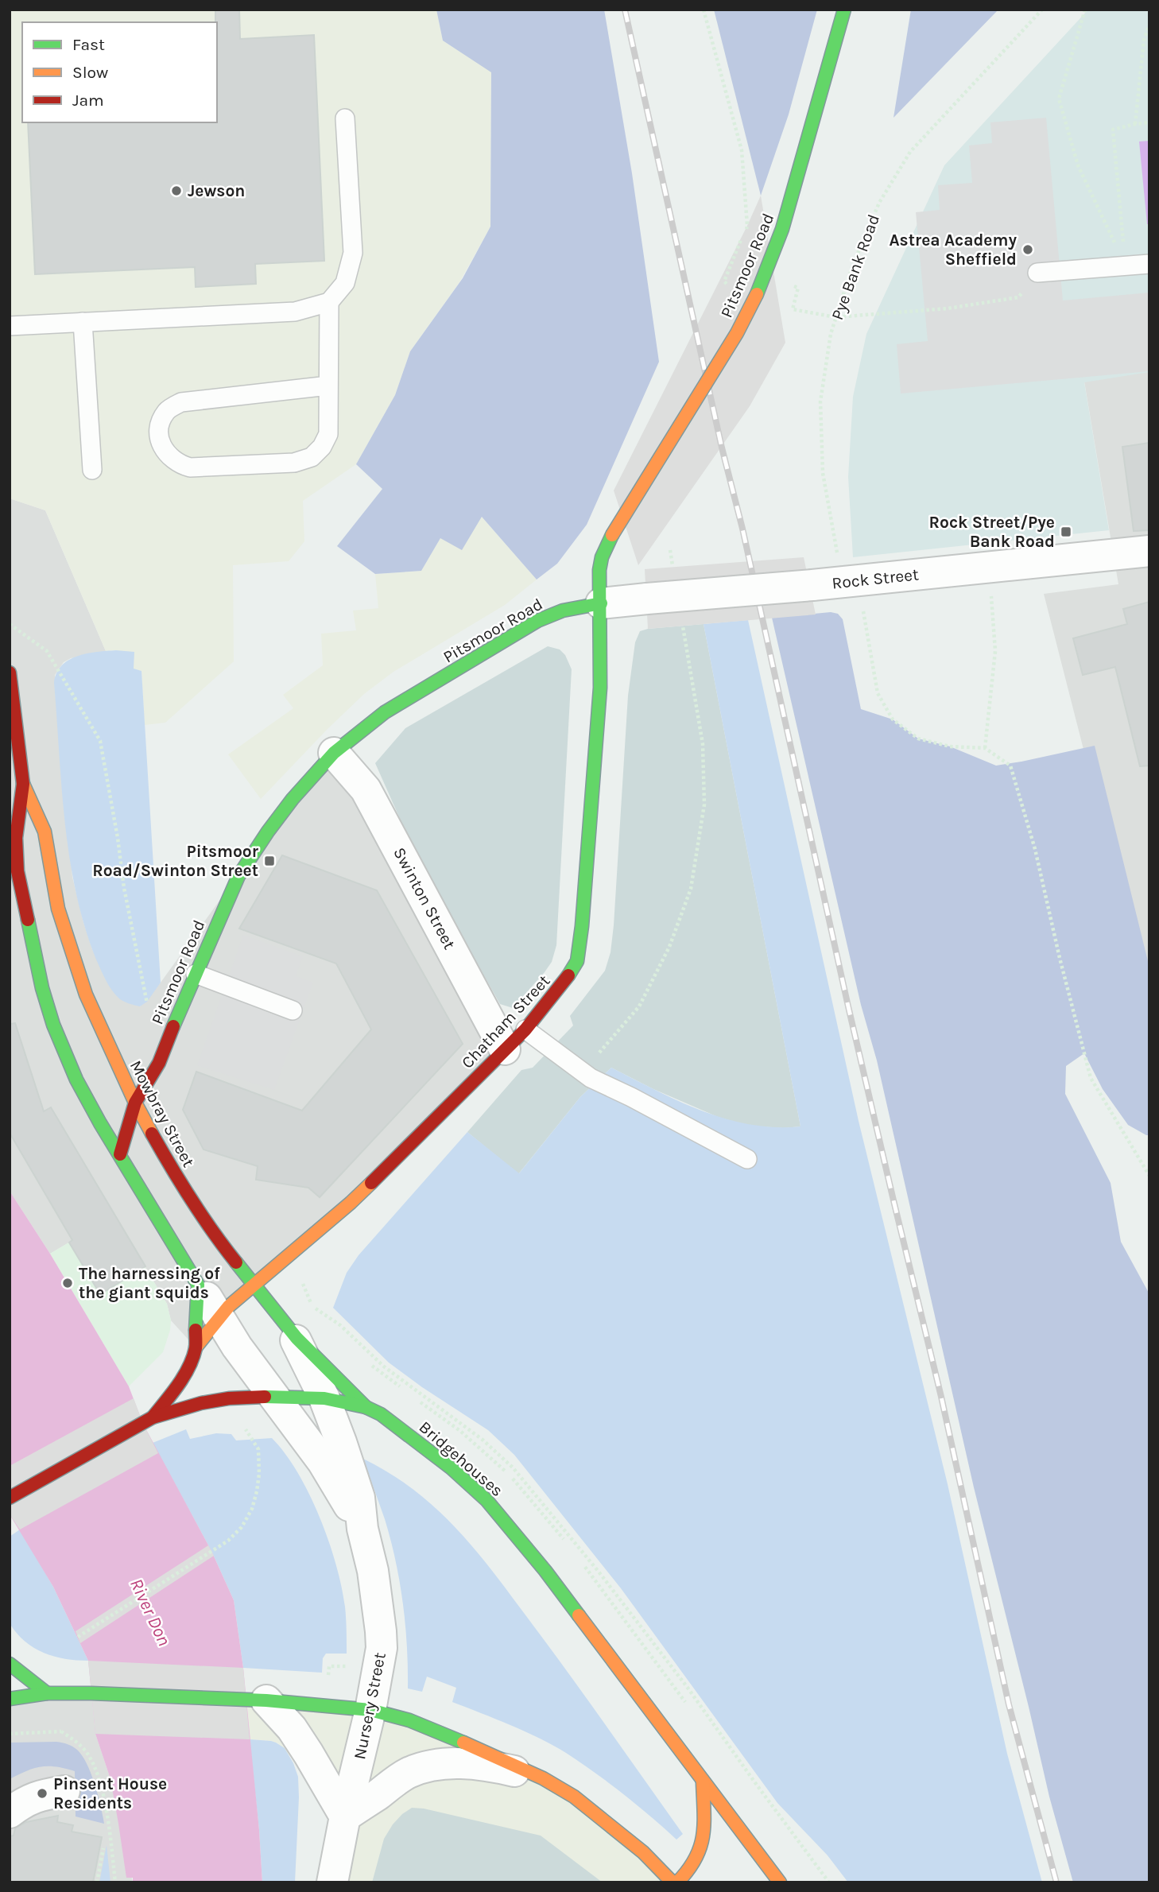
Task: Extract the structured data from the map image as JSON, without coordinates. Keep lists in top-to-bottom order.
{
  "streets": {
    "main road": [
      "Pitsmoor Road",
      "Chatham Street",
      "Mowbray Street",
      "Bridgehouses"
    ],
    "street": ["Rock Street", "Swinton Street", "Nursery Street"],
    "path": ["Pye Bank Road"]
  },
  "crossings": [
    ["Pitsmoor Road", "Rock Street"],
    ["Pitsmoor Road", "Swinton Street"],
    ["Pitsmoor Road", "Chatham Street"],
    ["Pitsmoor Road", "Mowbray Street"],
    ["Pye Bank Road", "Rock Street"],
    ["Rock Street", "Chatham Street"],
    ["Swinton Street", "Chatham Street"],
    ["Chatham Street", "Mowbray Street"],
    ["Mowbray Street", "Bridgehouses"]
  ],
  "water": ["River Don"],
  "places": {
    "other": [
      "Jewson",
      "Astrea Academy Sheffield",
      "The harnessing of the giant squids",
      "Pinsent House Residents"
    ],
    "transit": ["Rock Street/Pye Bank Road", "Pitsmoor Road/Swinton Street"]
  },
  "legend": ["Fast", "Slow", "Jam"]
}
